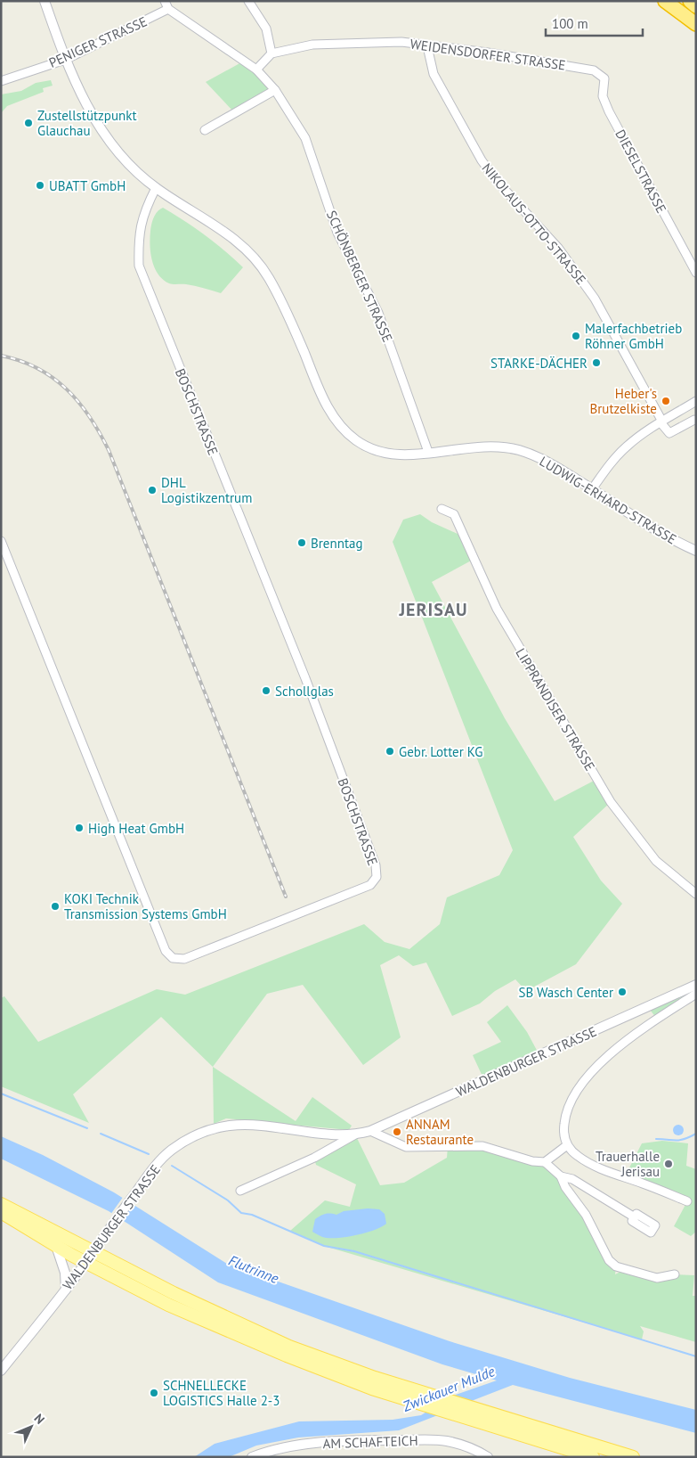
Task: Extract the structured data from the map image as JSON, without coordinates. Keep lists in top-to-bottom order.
{
  "streets": {
    "street": [
      "PENIGER STRASSE",
      "WEIDENSDORFER STRASSE",
      "DIESELSTRASSE",
      "NIKOLAUS-OTTO-STRASSE",
      "SCHÖNBERGER STRASSE",
      "BOSCHSTRASSE",
      "LUDWIG-ERHARD-STRASSE",
      "LIPPRANDISER STRASSE",
      "WALDENBURGER STRASSE",
      "AM SCHAFTEICH"
    ]
  },
  "crossings": [
    ["PENIGER STRASSE", "SCHÖNBERGER STRASSE"],
    ["PENIGER STRASSE", "LUDWIG-ERHARD-STRASSE"],
    ["WEIDENSDORFER STRASSE", "DIESELSTRASSE"],
    ["WEIDENSDORFER STRASSE", "NIKOLAUS-OTTO-STRASSE"],
    ["SCHÖNBERGER STRASSE", "LUDWIG-ERHARD-STRASSE"],
    ["BOSCHSTRASSE", "LUDWIG-ERHARD-STRASSE"]
  ],
  "districts": ["JERISAU"],
  "water": ["Flutrinne", "Zwickauer Mulde"],
  "places": [
    "Zustellstützpunkt Glauchau",
    "UBATT GmbH",
    "Malerfachbetrieb Röhner GmbH",
    "STARKE-DÄCHER",
    "Heber's Brutzelkiste",
    "DHL Logistikzentrum",
    "Brenntag",
    "Schollglas",
    "Gebr. Lotter KG",
    "High Heat GmbH",
    "KOKI Technik Transmission Systems GmbH",
    "SB Wasch Center",
    "ANNAM Restaurante",
    "Trauerhalle Jerisau",
    "SCHNELLECKE LOGISTICS Halle 2-3"
  ],
  "scale_bar": "100 m",
  "north": "top right"
}
